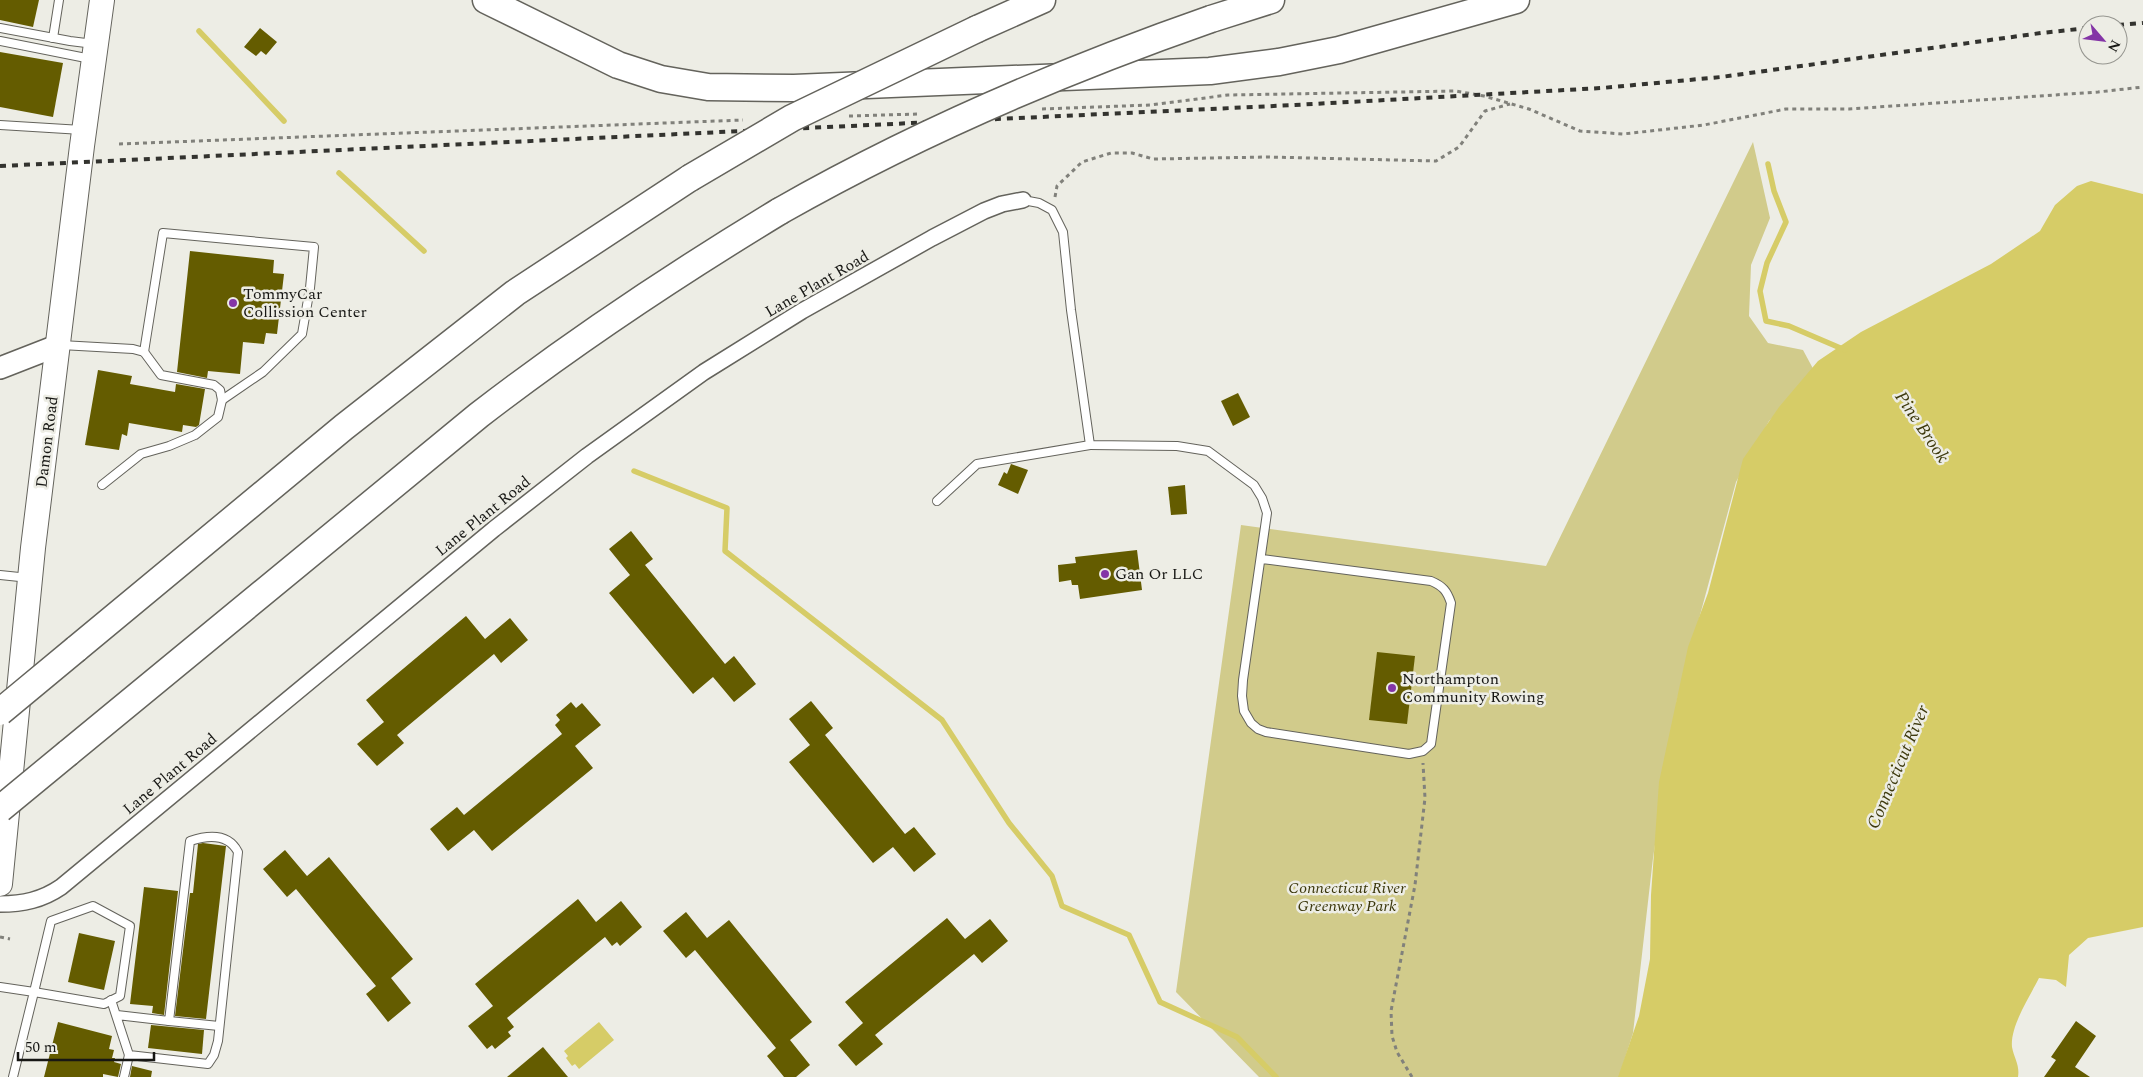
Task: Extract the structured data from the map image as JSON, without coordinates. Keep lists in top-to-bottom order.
{
  "streets": {
    "main road": ["Damon Road"],
    "street": ["Lane Plant Road"]
  },
  "water": ["Pine Brook", "Connecticut River"],
  "parks": ["Connecticut River Greenway Park"],
  "places": ["TommyCar Collission Center", "Gan Or LLC", "Northampton Community Rowing"],
  "scale_bar": "50 m",
  "north": "bottom right"
}
